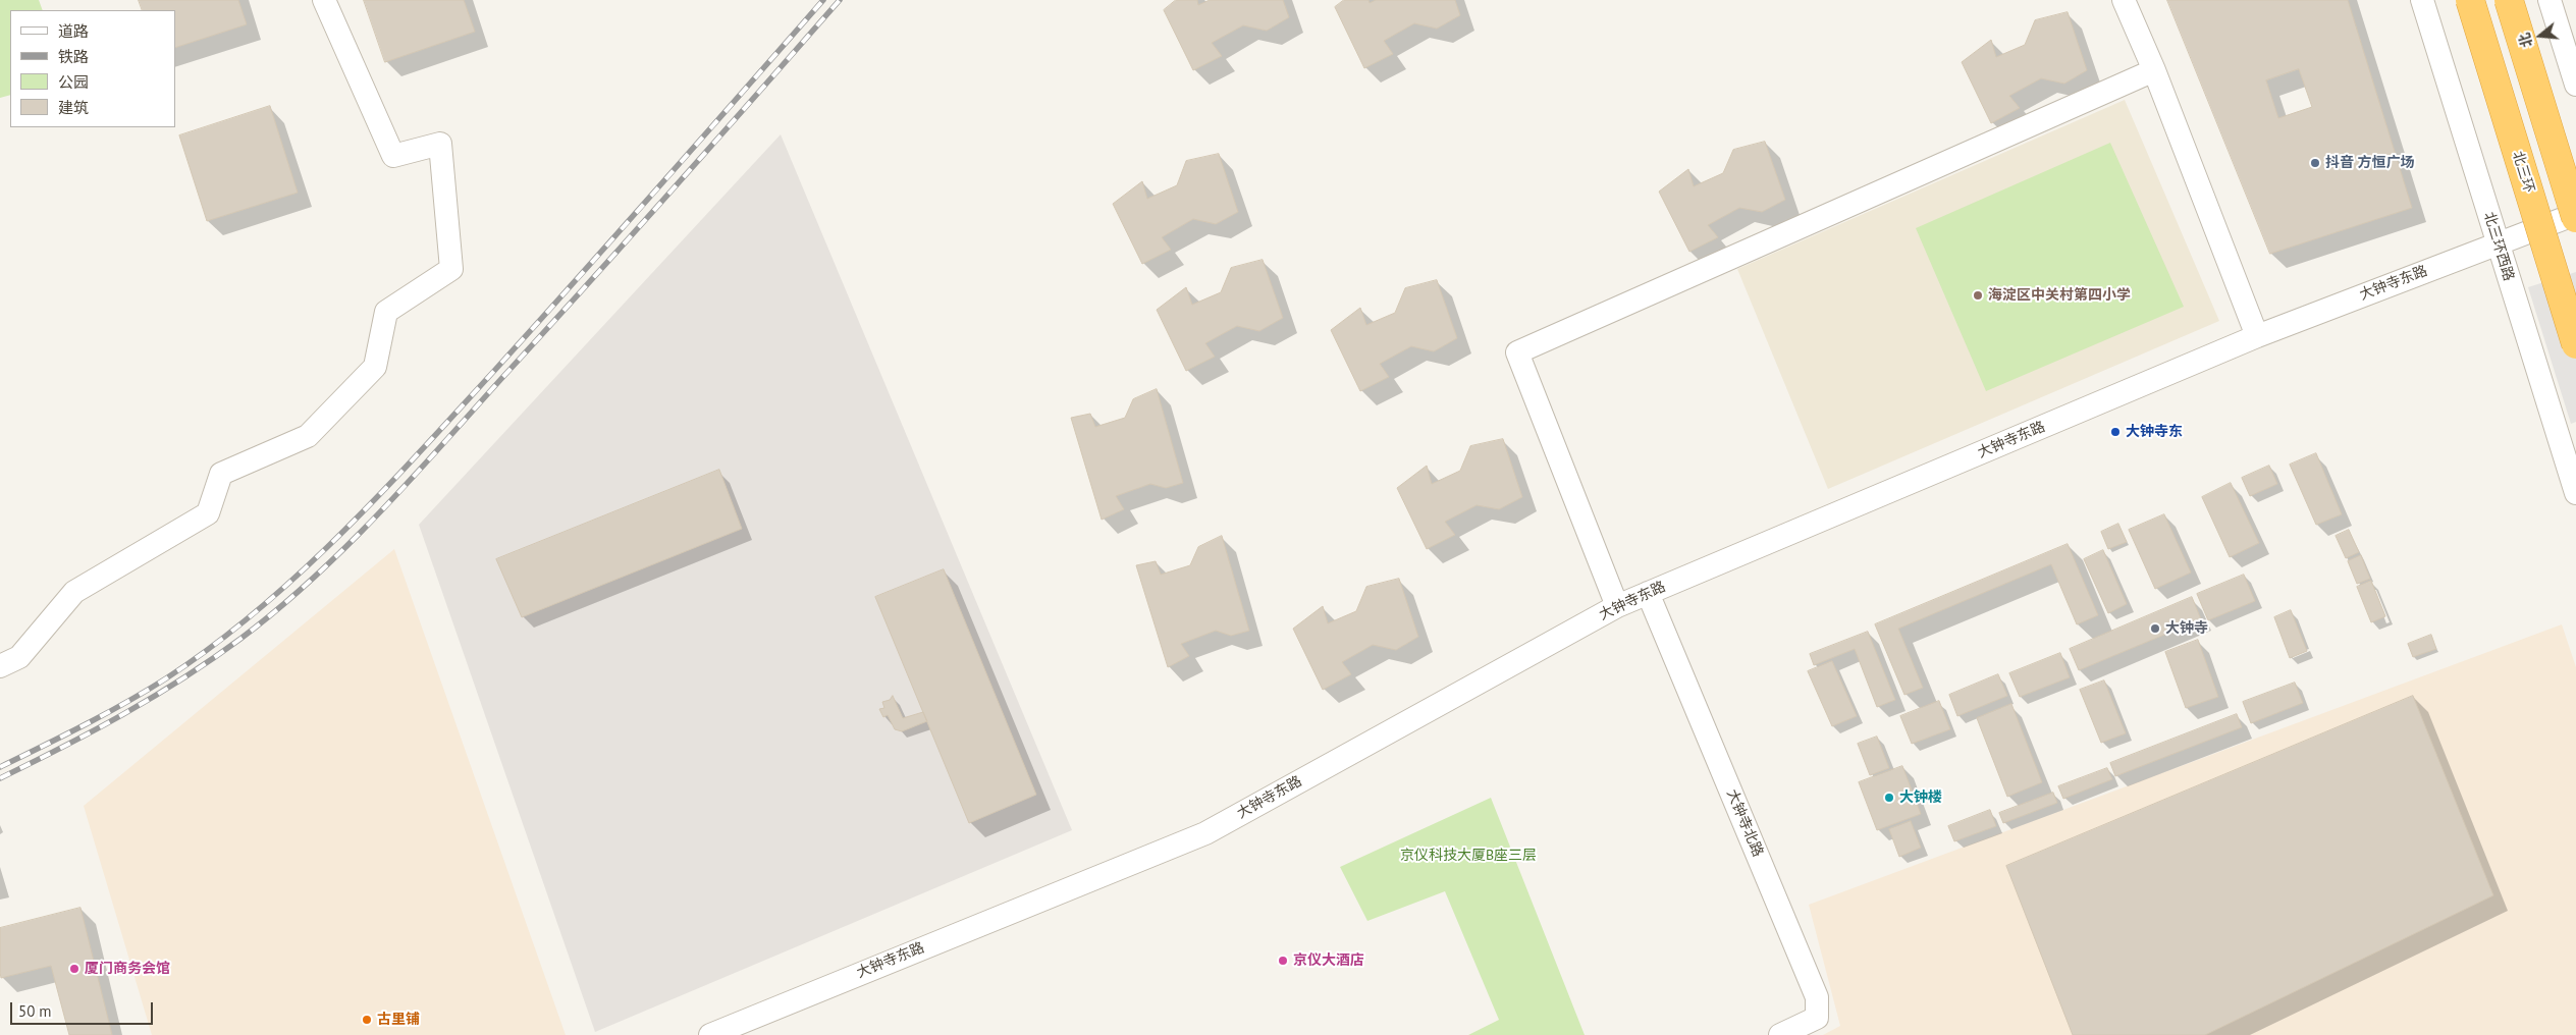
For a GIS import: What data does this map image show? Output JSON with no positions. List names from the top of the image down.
{
  "streets": {
    "highway": ["北三环"],
    "street": ["北三环西路", "大钟寺东路", "大钟寺北路"]
  },
  "crossings": [
    ["北三环西路", "大钟寺东路"],
    ["大钟寺东路", "大钟寺北路"]
  ],
  "parks": ["京仪科技大厦B座三层"],
  "places": [
    "抖音 方恒广场",
    "海淀区中关村第四小学",
    "大钟寺东",
    "大钟寺",
    "大钟楼",
    "京仪大酒店",
    "厦门商务会馆",
    "古里铺"
  ],
  "legend": [
    "道路",
    "铁路",
    "公园",
    "建筑"
  ],
  "scale_bar": "50 m",
  "north": "left"
}
